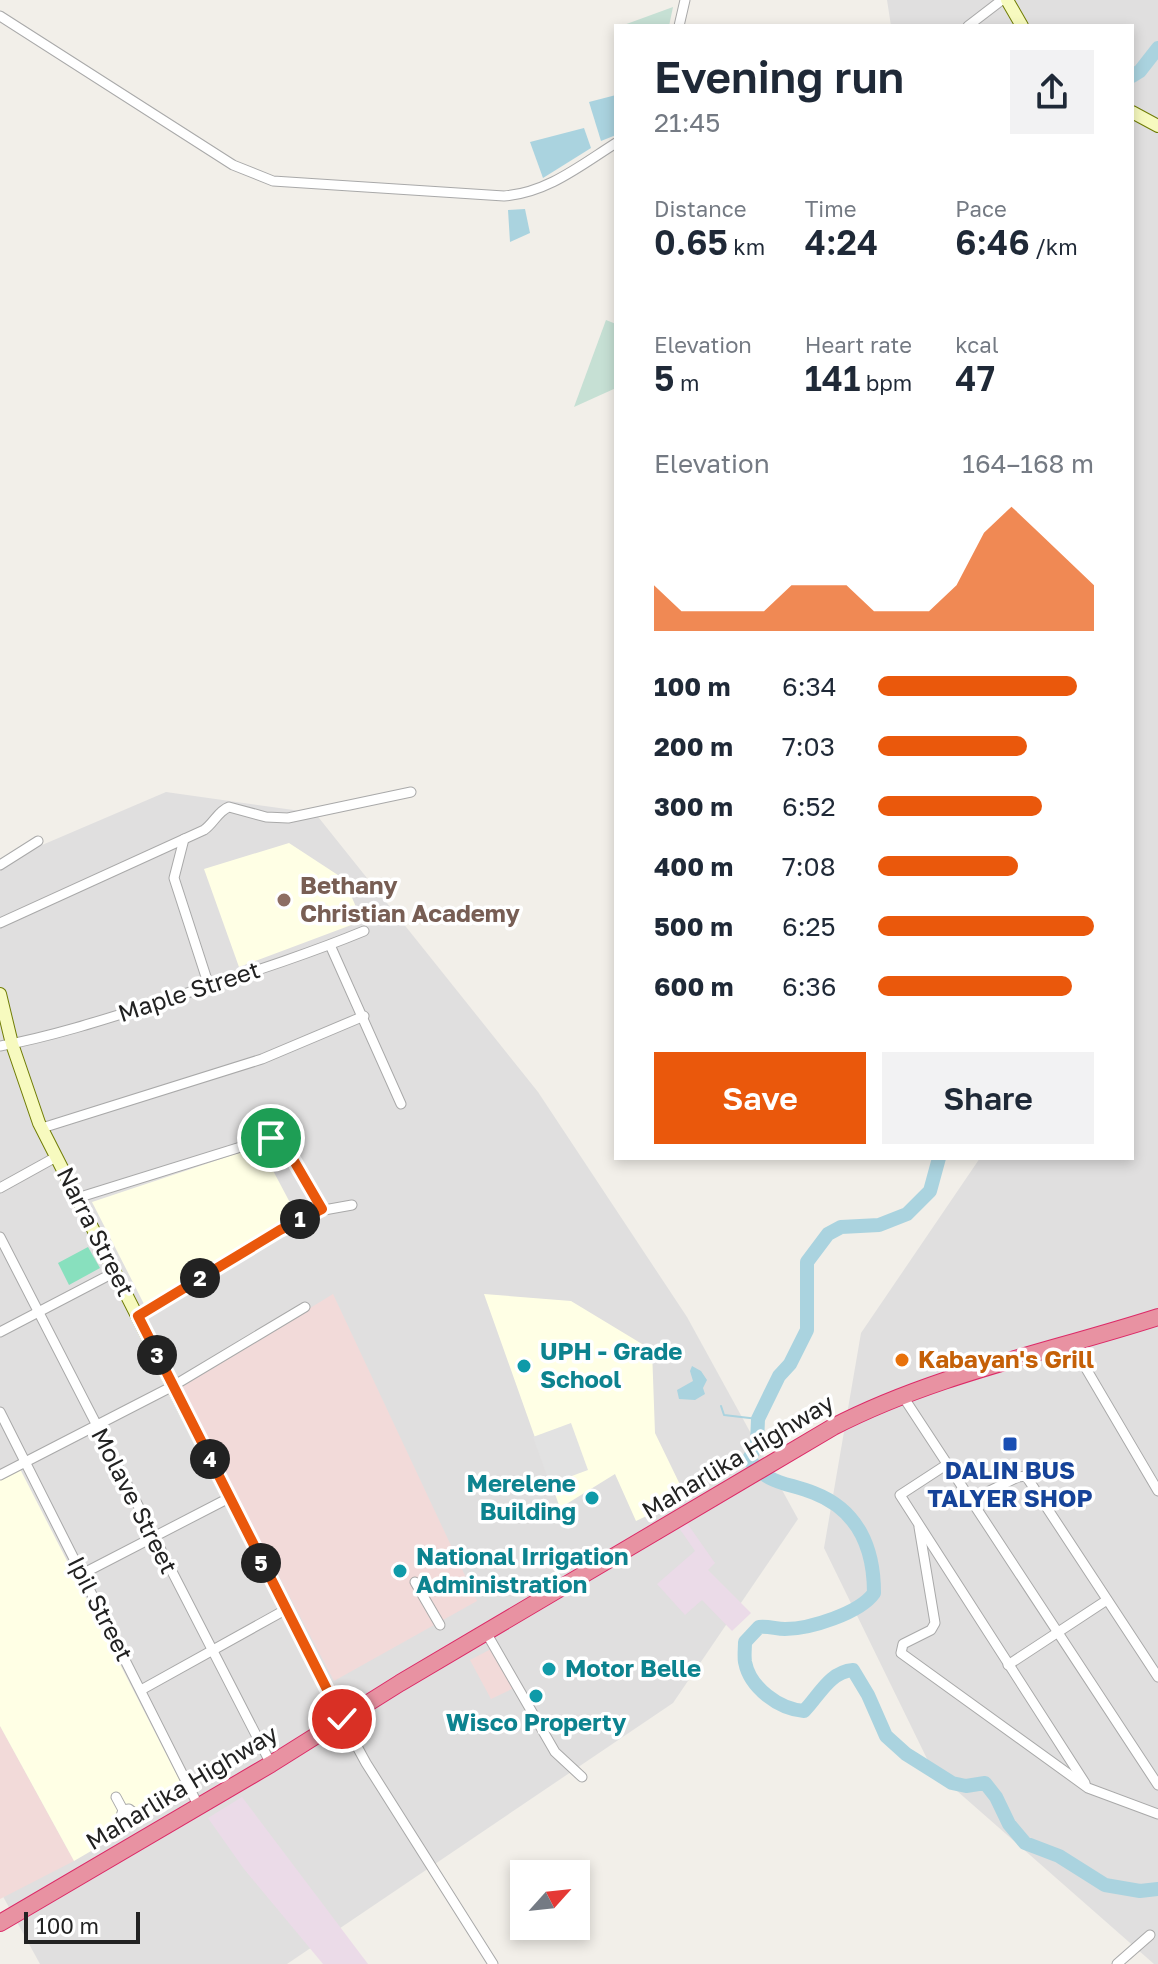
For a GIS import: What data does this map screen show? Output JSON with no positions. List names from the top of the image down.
{
  "streets": {
    "highway": ["Maharlika Highway"],
    "street": [
      "Maple Street",
      "Narra Street",
      "Molave Street",
      "Ipil Street"
    ]
  },
  "crossings": [
    ["Maple Street", "Narra Street"],
    ["Narra Street", "Maharlika Highway"],
    ["Maharlika Highway", "Molave Street"],
    ["Maharlika Highway", "Ipil Street"]
  ],
  "places": {
    "other": [
      "Bethany Christian Academy",
      "Kabayan's Grill",
      "UPH - Grade School",
      "Merelene Building",
      "National Irrigation Administration",
      "Motor Belle",
      "Wisco Property"
    ],
    "transit": ["DALIN BUS TALYER SHOP"]
  },
  "scale_bar": "100 m",
  "north": "top right",
  "page": {
    "heading": ["Evening run", "21:45"],
    "stats": [
      ["Distance", "0.65 km"],
      ["Time", "4:24"],
      ["Pace", "6:46 /km"],
      ["Elevation", "5 m"],
      ["Heart rate", "141 bpm"],
      ["kcal", "47"]
    ],
    "chart": ["Elevation", "164–168 m"],
    "list": [
      {
        "name": "100 m",
        "note": "6:34"
      },
      {
        "name": "200 m",
        "note": "7:03"
      },
      {
        "name": "300 m",
        "note": "6:52"
      },
      {
        "name": "400 m",
        "note": "7:08"
      },
      {
        "name": "500 m",
        "note": "6:25"
      },
      {
        "name": "600 m",
        "note": "6:36"
      }
    ],
    "buttons": ["Save", "Share"],
    "pins": [
      "1",
      "2",
      "3",
      "4",
      "5"
    ],
    "scale": "100 m"
  }
}
